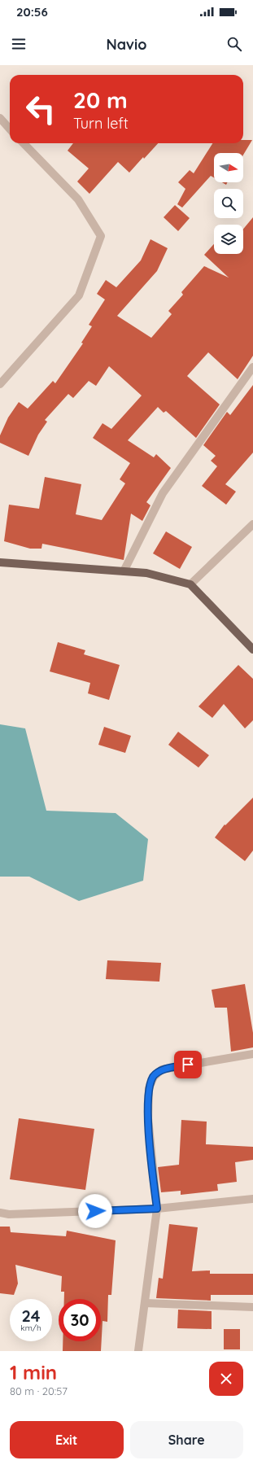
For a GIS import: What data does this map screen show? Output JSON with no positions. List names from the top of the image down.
{
  "north": "right",
  "page": {
    "status": "20:56",
    "header": "Navio",
    "turn": ["20 m", "Turn left"],
    "speed": "24 km/h",
    "limit": "30",
    "heading": ["1 min", "80 m · 20:57"],
    "buttons": ["Exit", "Share"]
  }
}
